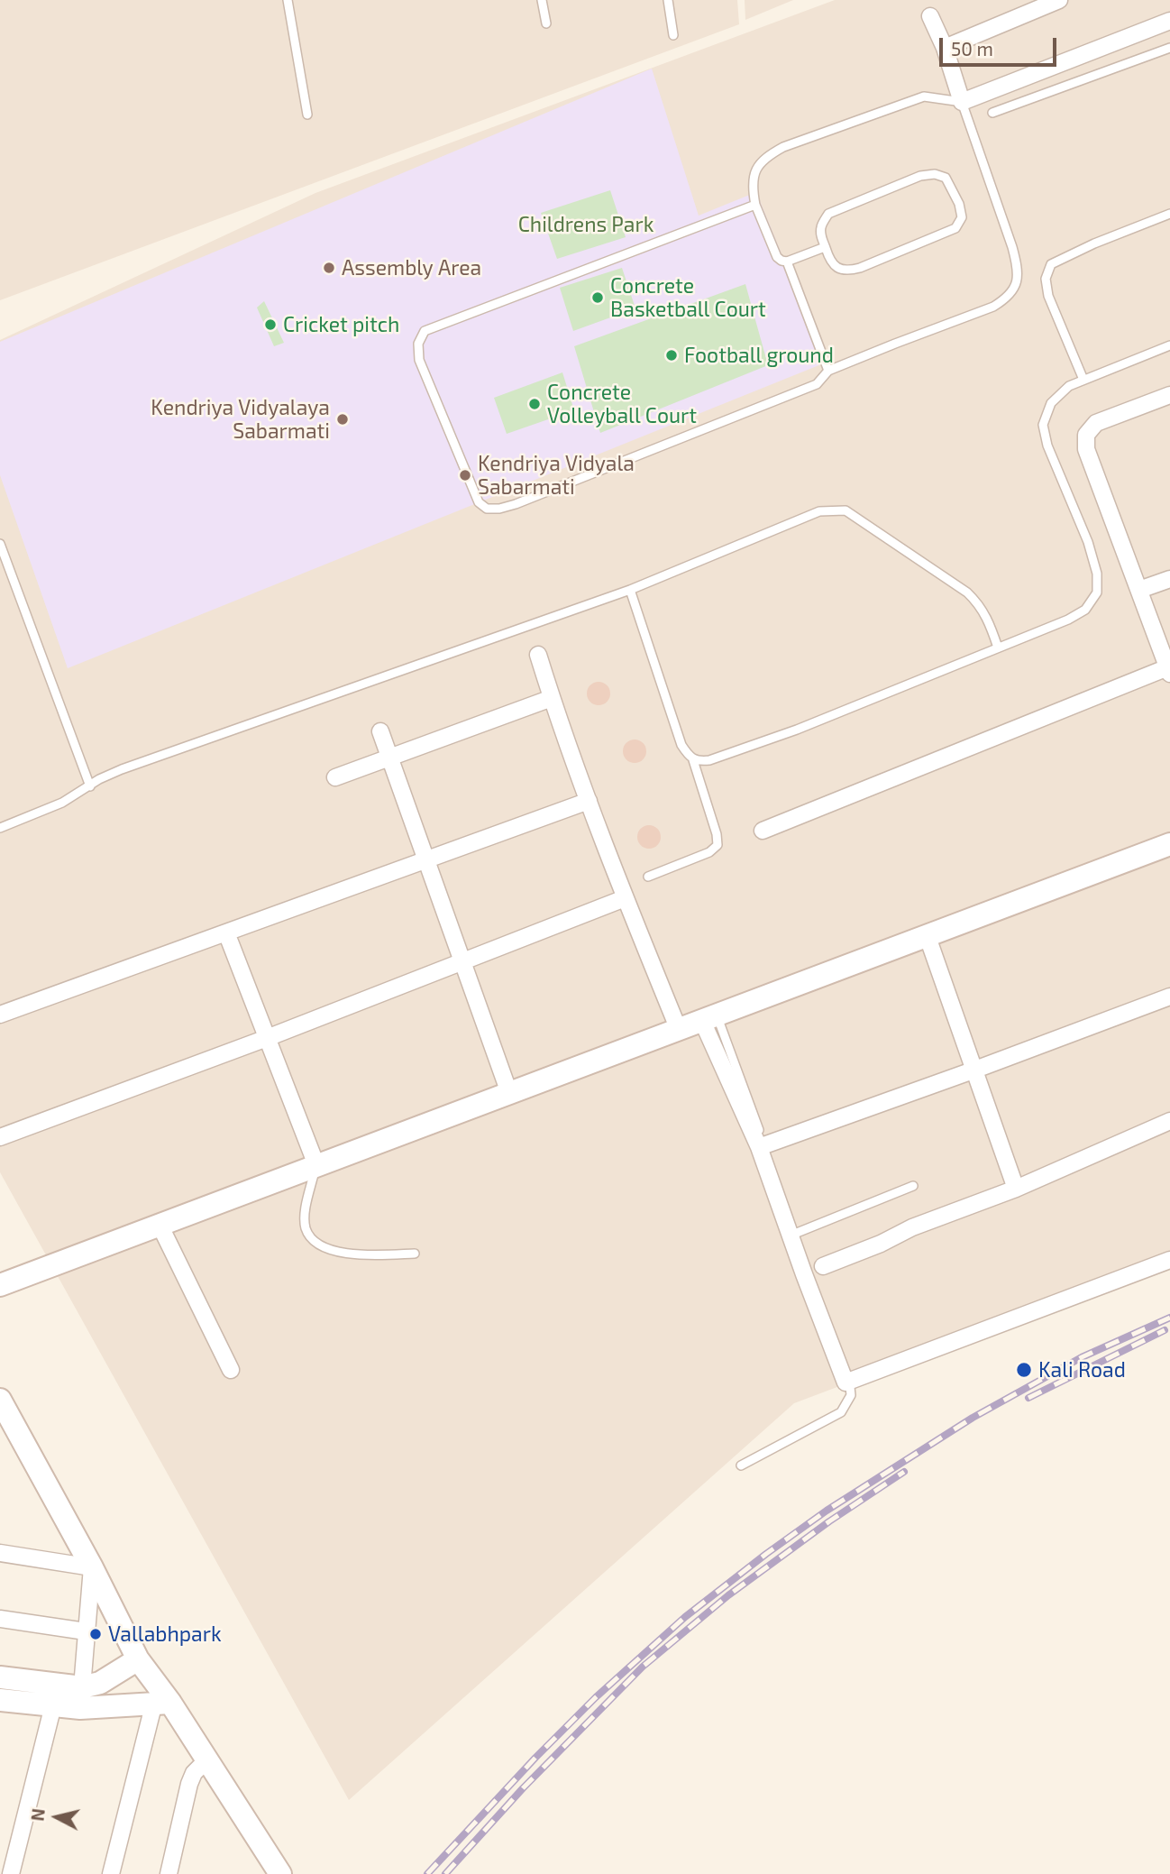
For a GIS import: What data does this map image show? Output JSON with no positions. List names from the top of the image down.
{
  "parks": ["Childrens Park"],
  "places": [
    "Assembly Area",
    "Concrete Basketball Court",
    "Cricket pitch",
    "Football ground",
    "Concrete Volleyball Court",
    "Kendriya Vidyalaya Sabarmati",
    "Kendriya Vidyala Sabarmati",
    "Kali Road",
    "Vallabhpark"
  ],
  "scale_bar": "50 m",
  "north": "left"
}
